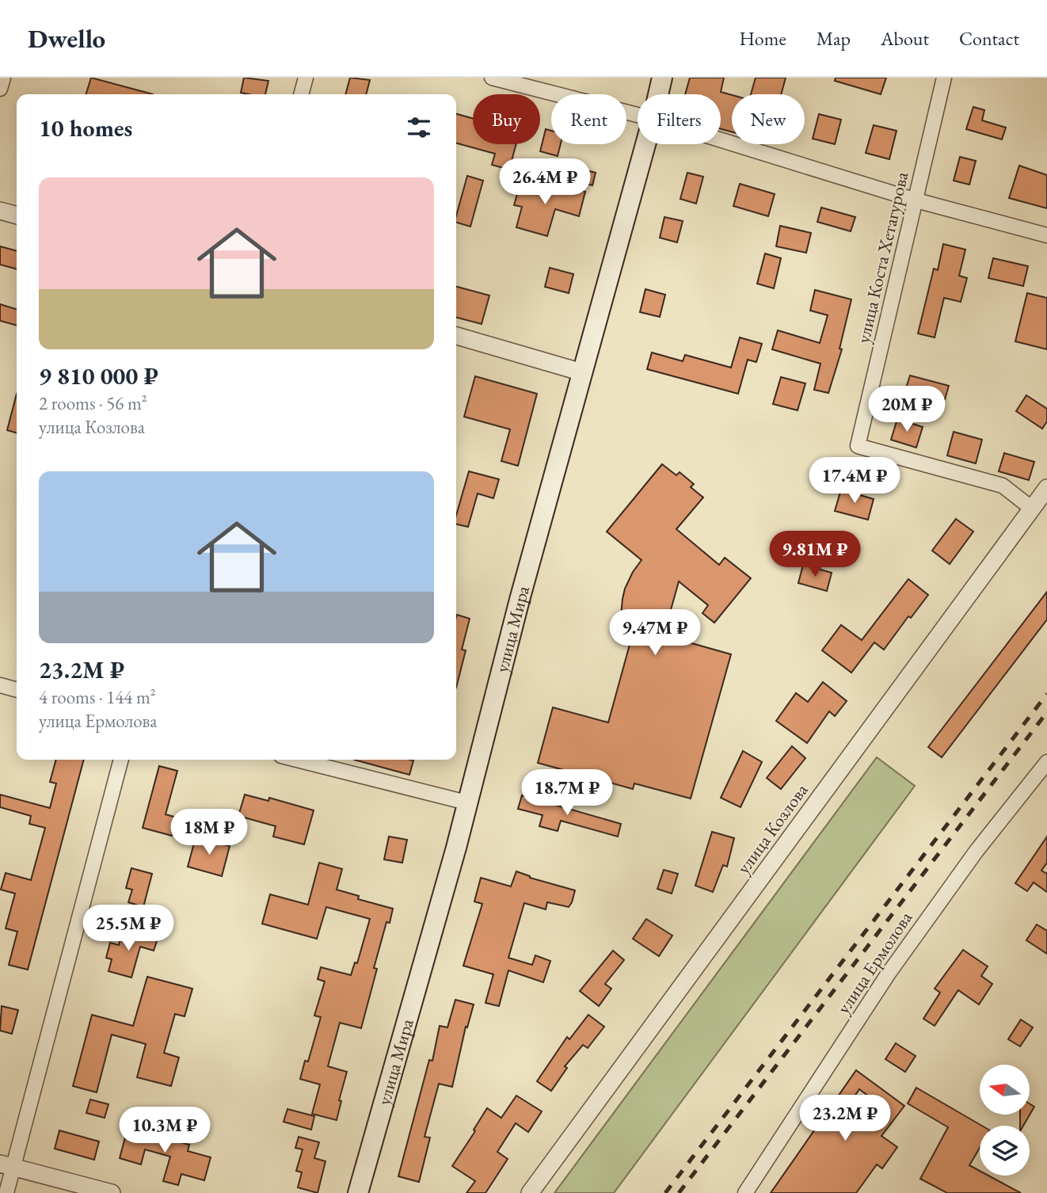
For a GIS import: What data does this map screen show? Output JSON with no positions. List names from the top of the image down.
{
  "streets": {
    "main road": ["улица Мира"],
    "street": ["улица Коста Хетагурова", "улица Козлова", "улица Ермолова"]
  },
  "crossings": [
    ["улица Коста Хетагурова", "улица Козлова"]
  ],
  "north": "left",
  "page": {
    "header": "Dwello",
    "nav": [
      "Home",
      "Map",
      "About",
      "Contact"
    ],
    "chip": [
      "Buy",
      "Rent",
      "Filters",
      "New"
    ],
    "heading": "10 homes",
    "price": [
      "26.4M ₽",
      "20M ₽",
      "17.4M ₽",
      "9.81M ₽",
      "9.47M ₽",
      "18.7M ₽",
      "18M ₽",
      "25.5M ₽",
      "23.2M ₽",
      "10.3M ₽"
    ],
    "list": [
      {
        "name": "9 810 000 ₽",
        "note": "2 rooms · 56 m² · улица Козлова"
      },
      {
        "name": "23.2M ₽",
        "note": "4 rooms · 144 m² · улица Ермолова"
      }
    ]
  }
}
